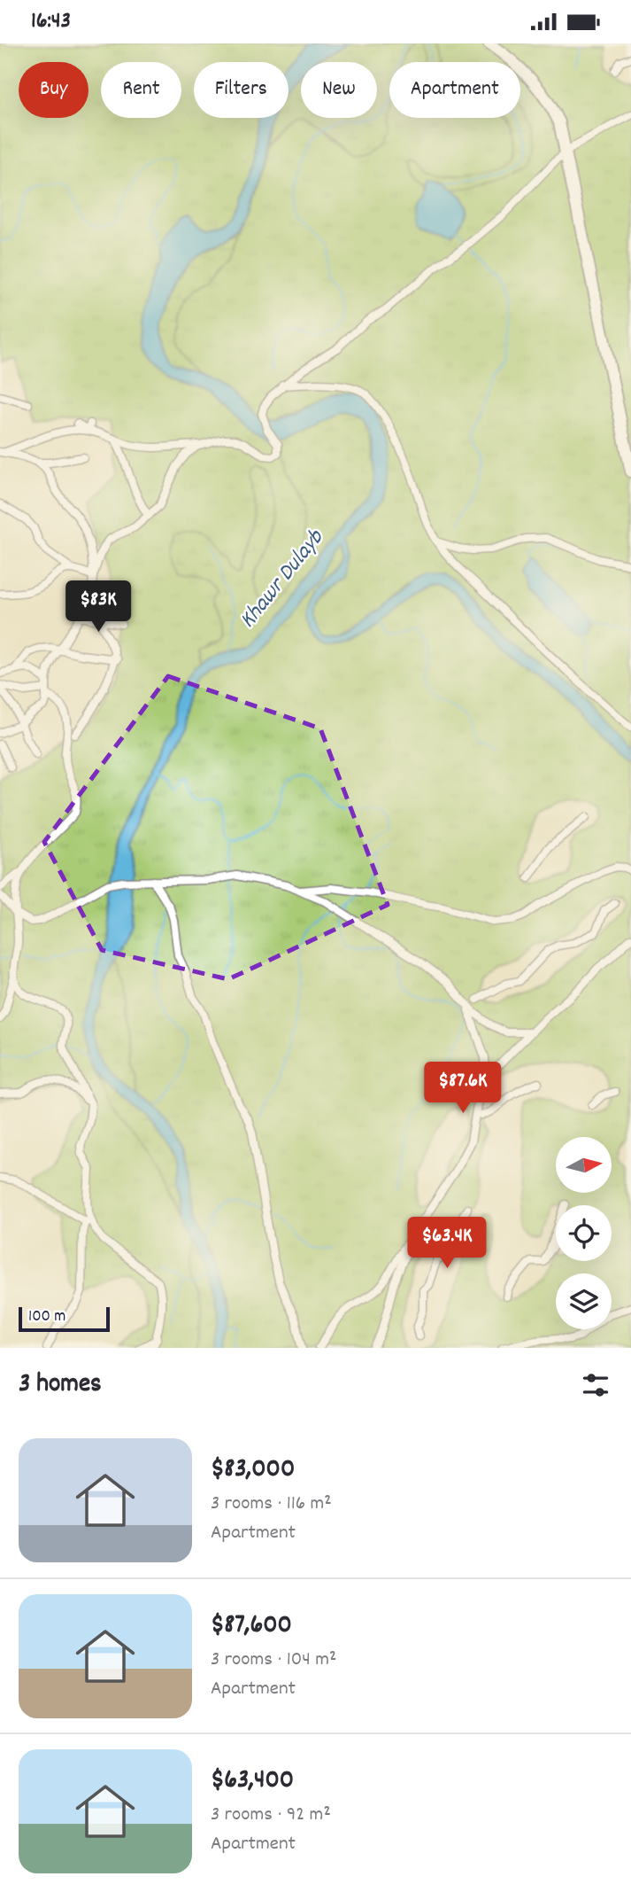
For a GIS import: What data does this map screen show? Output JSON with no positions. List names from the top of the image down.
{
  "water": ["Khawr Dulayb"],
  "scale_bar": "100 m",
  "north": "right",
  "page": {
    "status": "16:43",
    "chip": [
      "Buy",
      "Rent",
      "Filters",
      "New",
      "Apartment"
    ],
    "price": ["$83K", "$87.6K", "$63.4K"],
    "scale": "100 m",
    "heading": "3 homes",
    "list": [
      {
        "name": "$83,000",
        "note": "3 rooms · 116 m² · Apartment"
      },
      {
        "name": "$87,600",
        "note": "3 rooms · 104 m² · Apartment"
      },
      {
        "name": "$63,400",
        "note": "3 rooms · 92 m² · Apartment"
      }
    ]
  }
}
